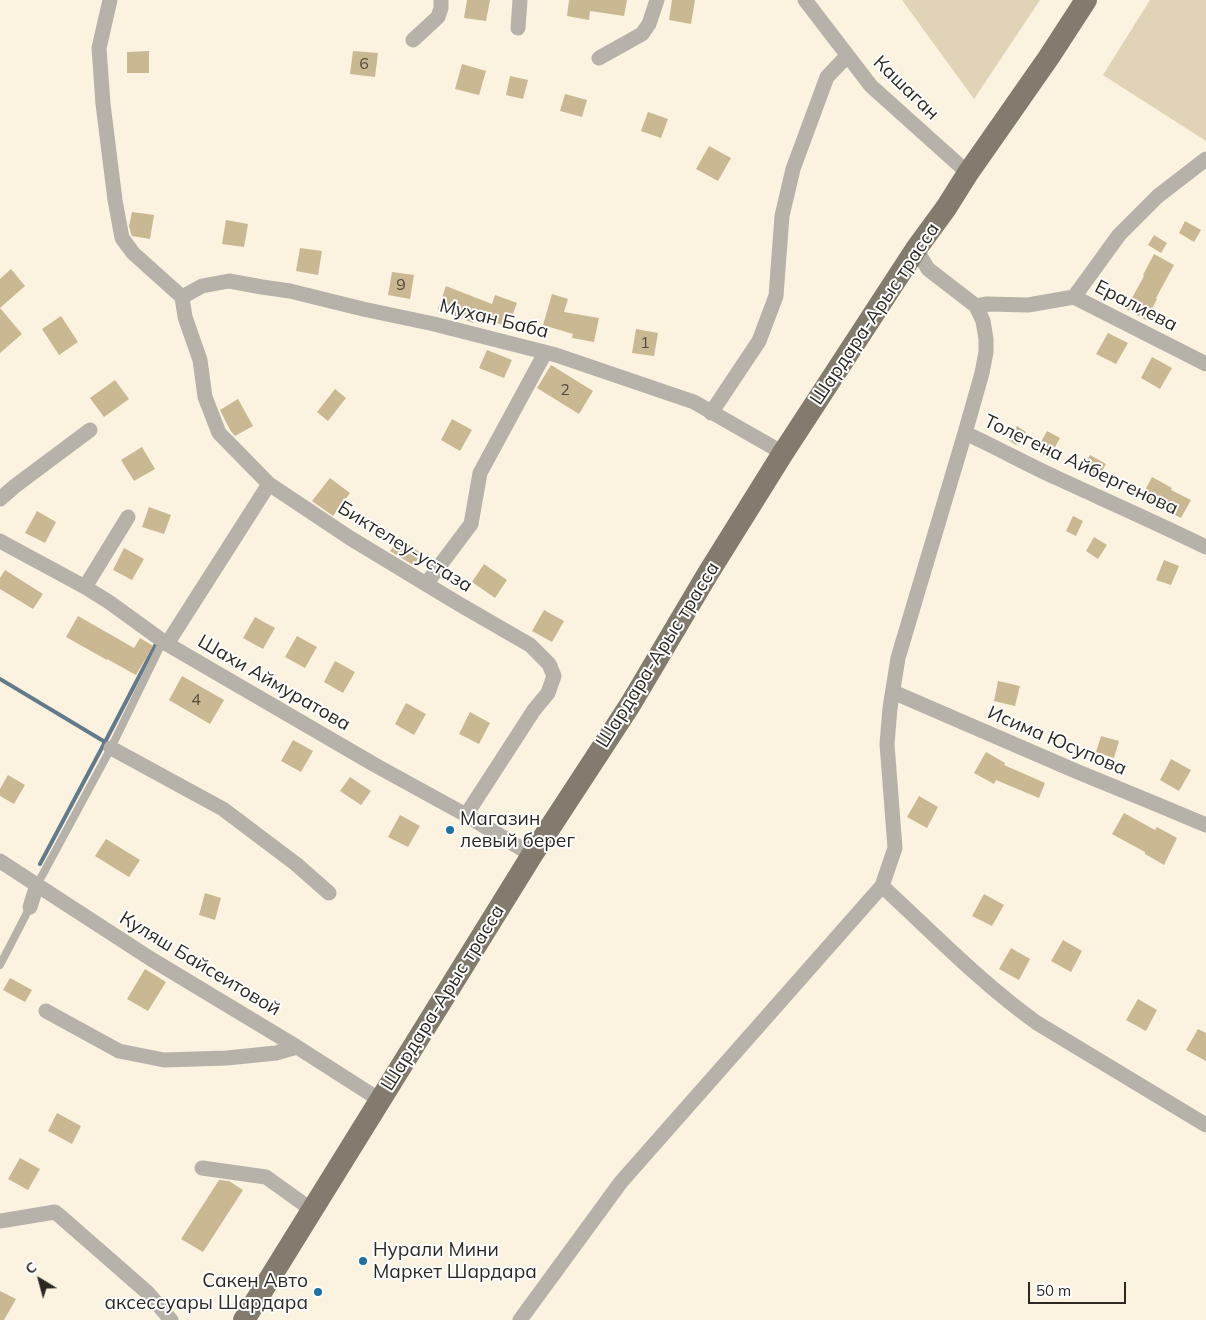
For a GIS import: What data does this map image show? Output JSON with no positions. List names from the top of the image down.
{
  "streets": {
    "main road": ["Шардара-Арыс трасса"],
    "street": [
      "Кашаган",
      "Ералиева",
      "Мухан Баба",
      "Толегена Айбергенова",
      "Биктелеу-устаза",
      "Шахи Аймуратова",
      "Исима Юсупова",
      "Куляш Байсеитовой"
    ]
  },
  "crossings": [
    ["Кашаган", "Шардара-Арыс трасса"],
    ["Шардара-Арыс трасса", "Мухан Баба"],
    ["Шардара-Арыс трасса", "Шахи Аймуратова"],
    ["Шардара-Арыс трасса", "Куляш Байсеитовой"],
    ["Мухан Баба", "Биктелеу-устаза"],
    ["Биктелеу-устаза", "Шахи Аймуратова"]
  ],
  "places": ["Магазин левый берег", "Нурали Мини Маркет Шардара", "Сакен Авто аксессуары Шардара"],
  "house_numbers": [
    "6",
    "9",
    "1",
    "2",
    "4"
  ],
  "scale_bar": "50 m",
  "north": "top left"
}
